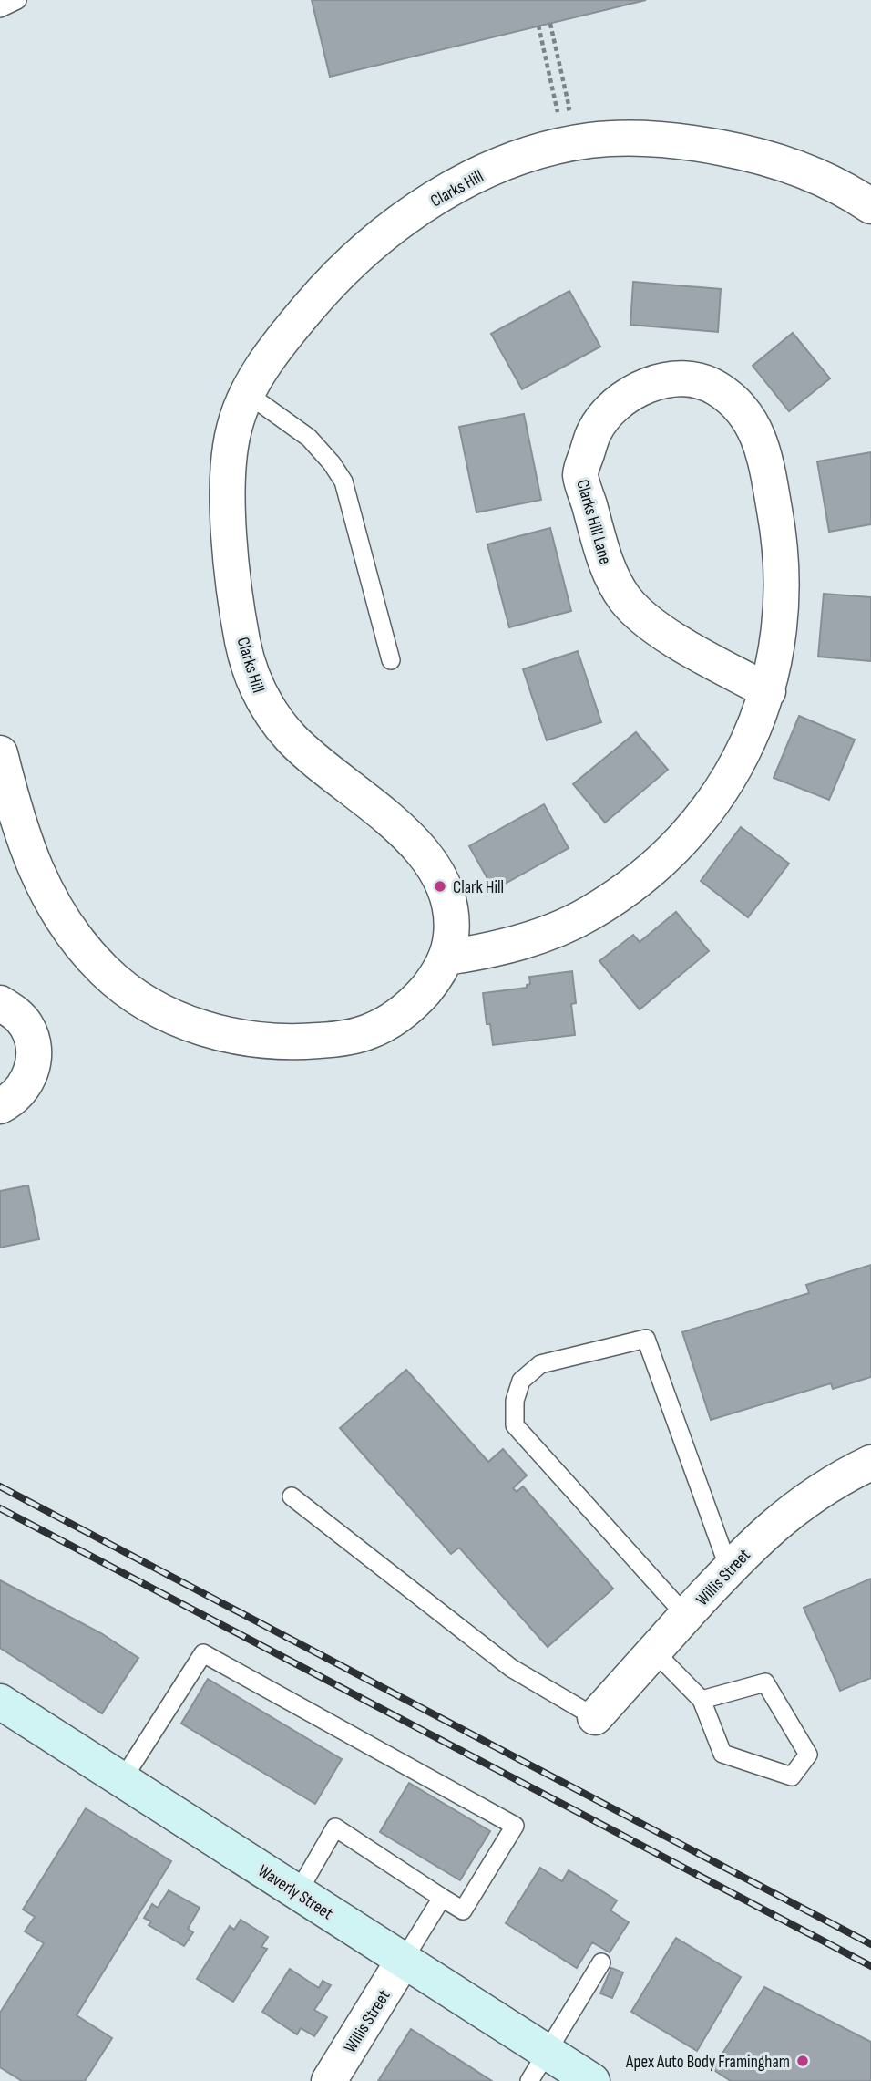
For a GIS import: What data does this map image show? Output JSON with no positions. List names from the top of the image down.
{
  "streets": {
    "main road": ["Waverly Street"],
    "street": ["Clarks Hill", "Clarks Hill Lane", "Willis Street"]
  },
  "crossings": [
    ["Clarks Hill", "Clarks Hill Lane"],
    ["Willis Street", "Waverly Street"]
  ],
  "places": ["Clark Hill", "Apex Auto Body Framingham"]
}
